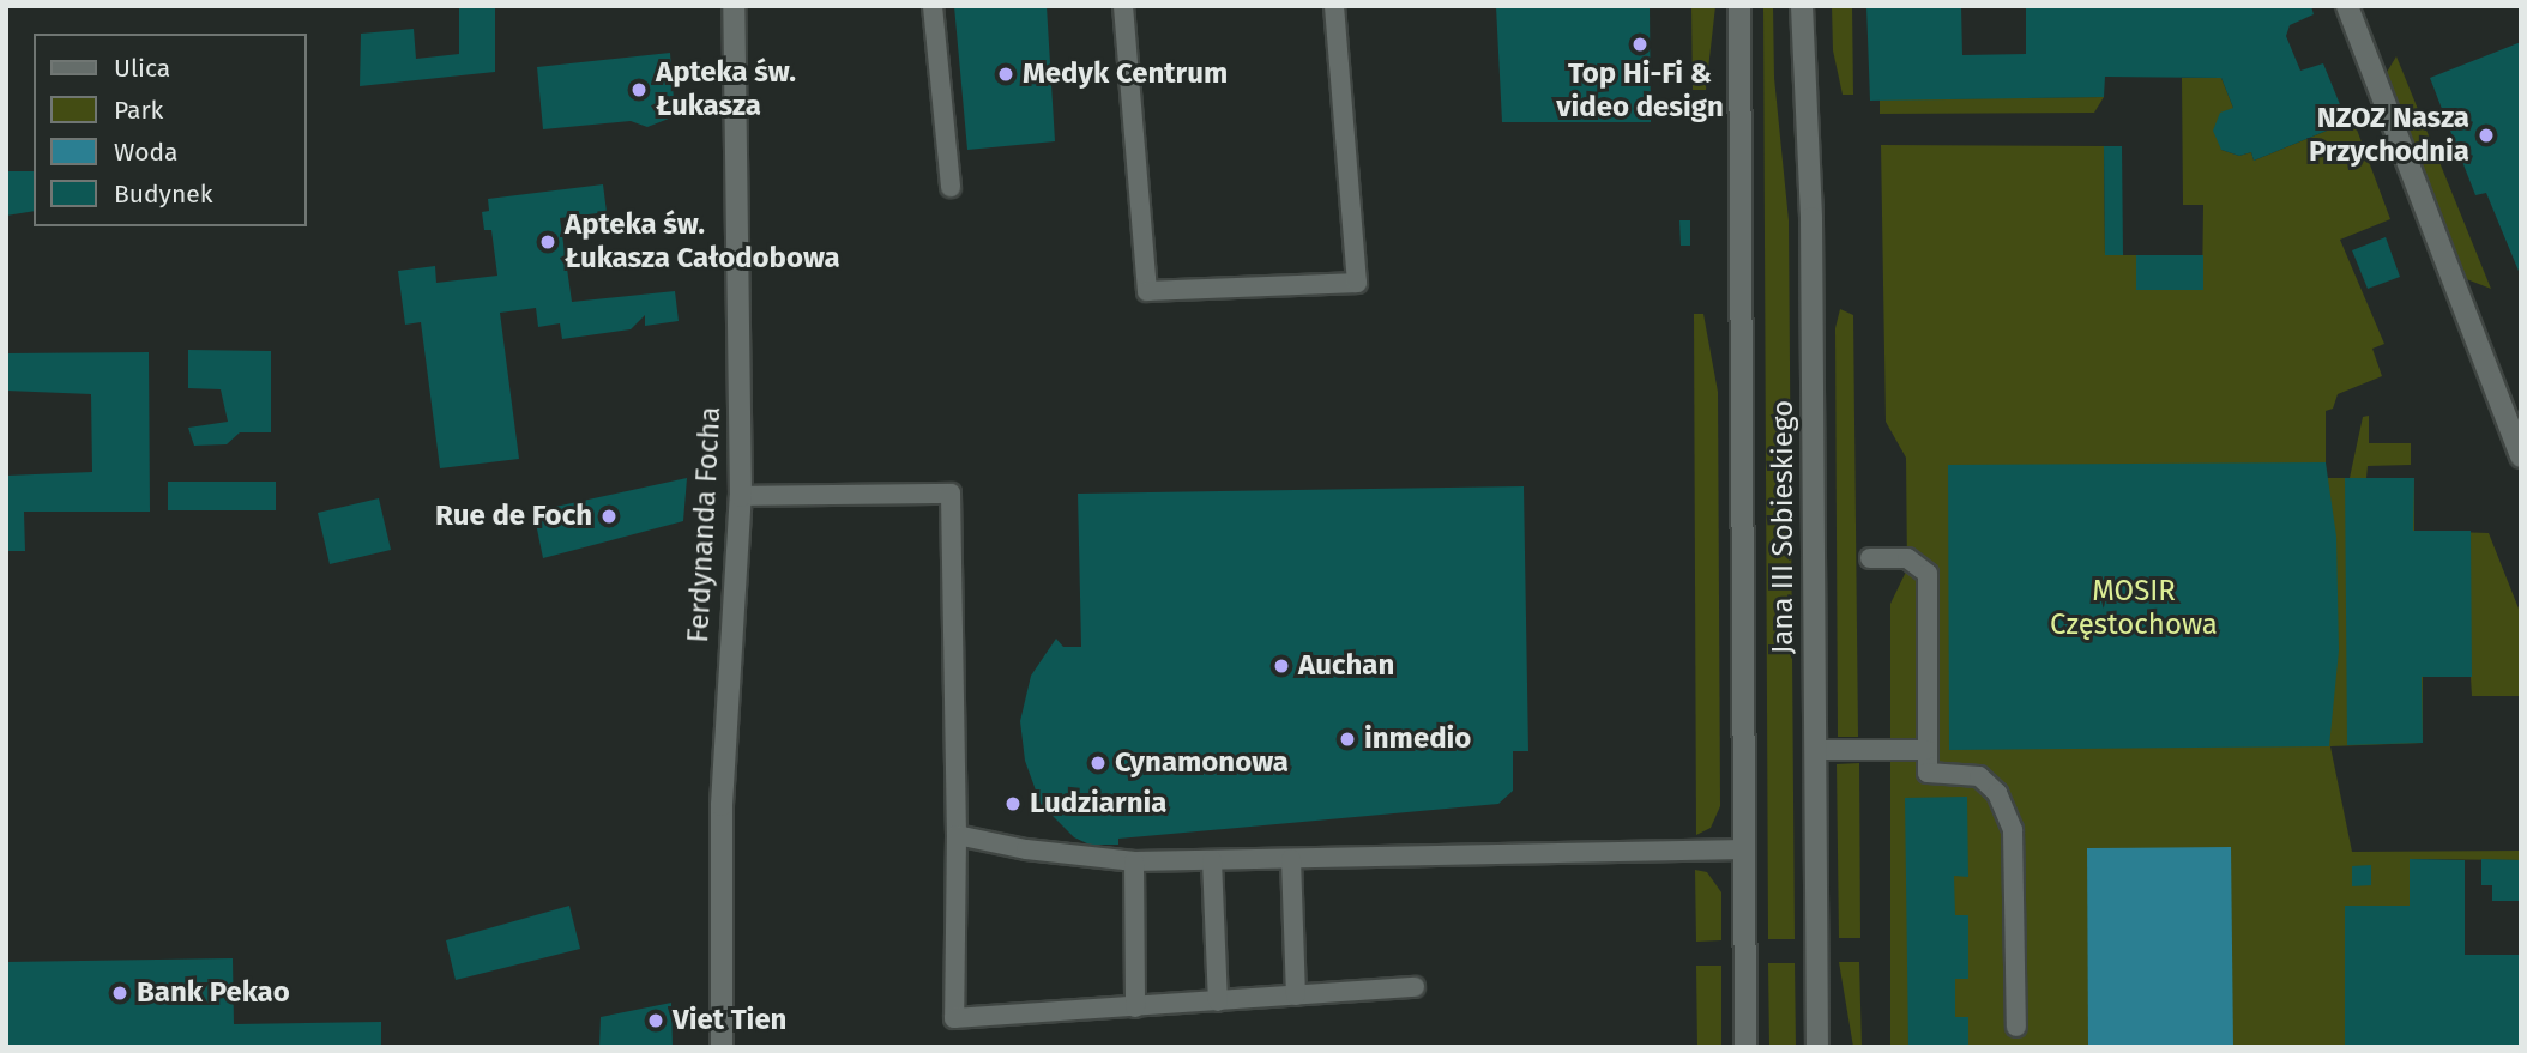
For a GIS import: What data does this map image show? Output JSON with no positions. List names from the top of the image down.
{
  "streets": {
    "street": ["Ferdynanda Focha", "Jana III Sobieskiego"]
  },
  "parks": ["MOSIR Częstochowa"],
  "places": [
    "Top Hi-Fi & video design",
    "Medyk Centrum",
    "Apteka św. Łukasza",
    "NZOZ Nasza Przychodnia",
    "Apteka św. Łukasza Całodobowa",
    "Rue de Foch",
    "Auchan",
    "inmedio",
    "Cynamonowa",
    "Ludziarnia",
    "Bank Pekao",
    "Viet Tien"
  ],
  "legend": [
    "Ulica",
    "Park",
    "Woda",
    "Budynek"
  ]
}
